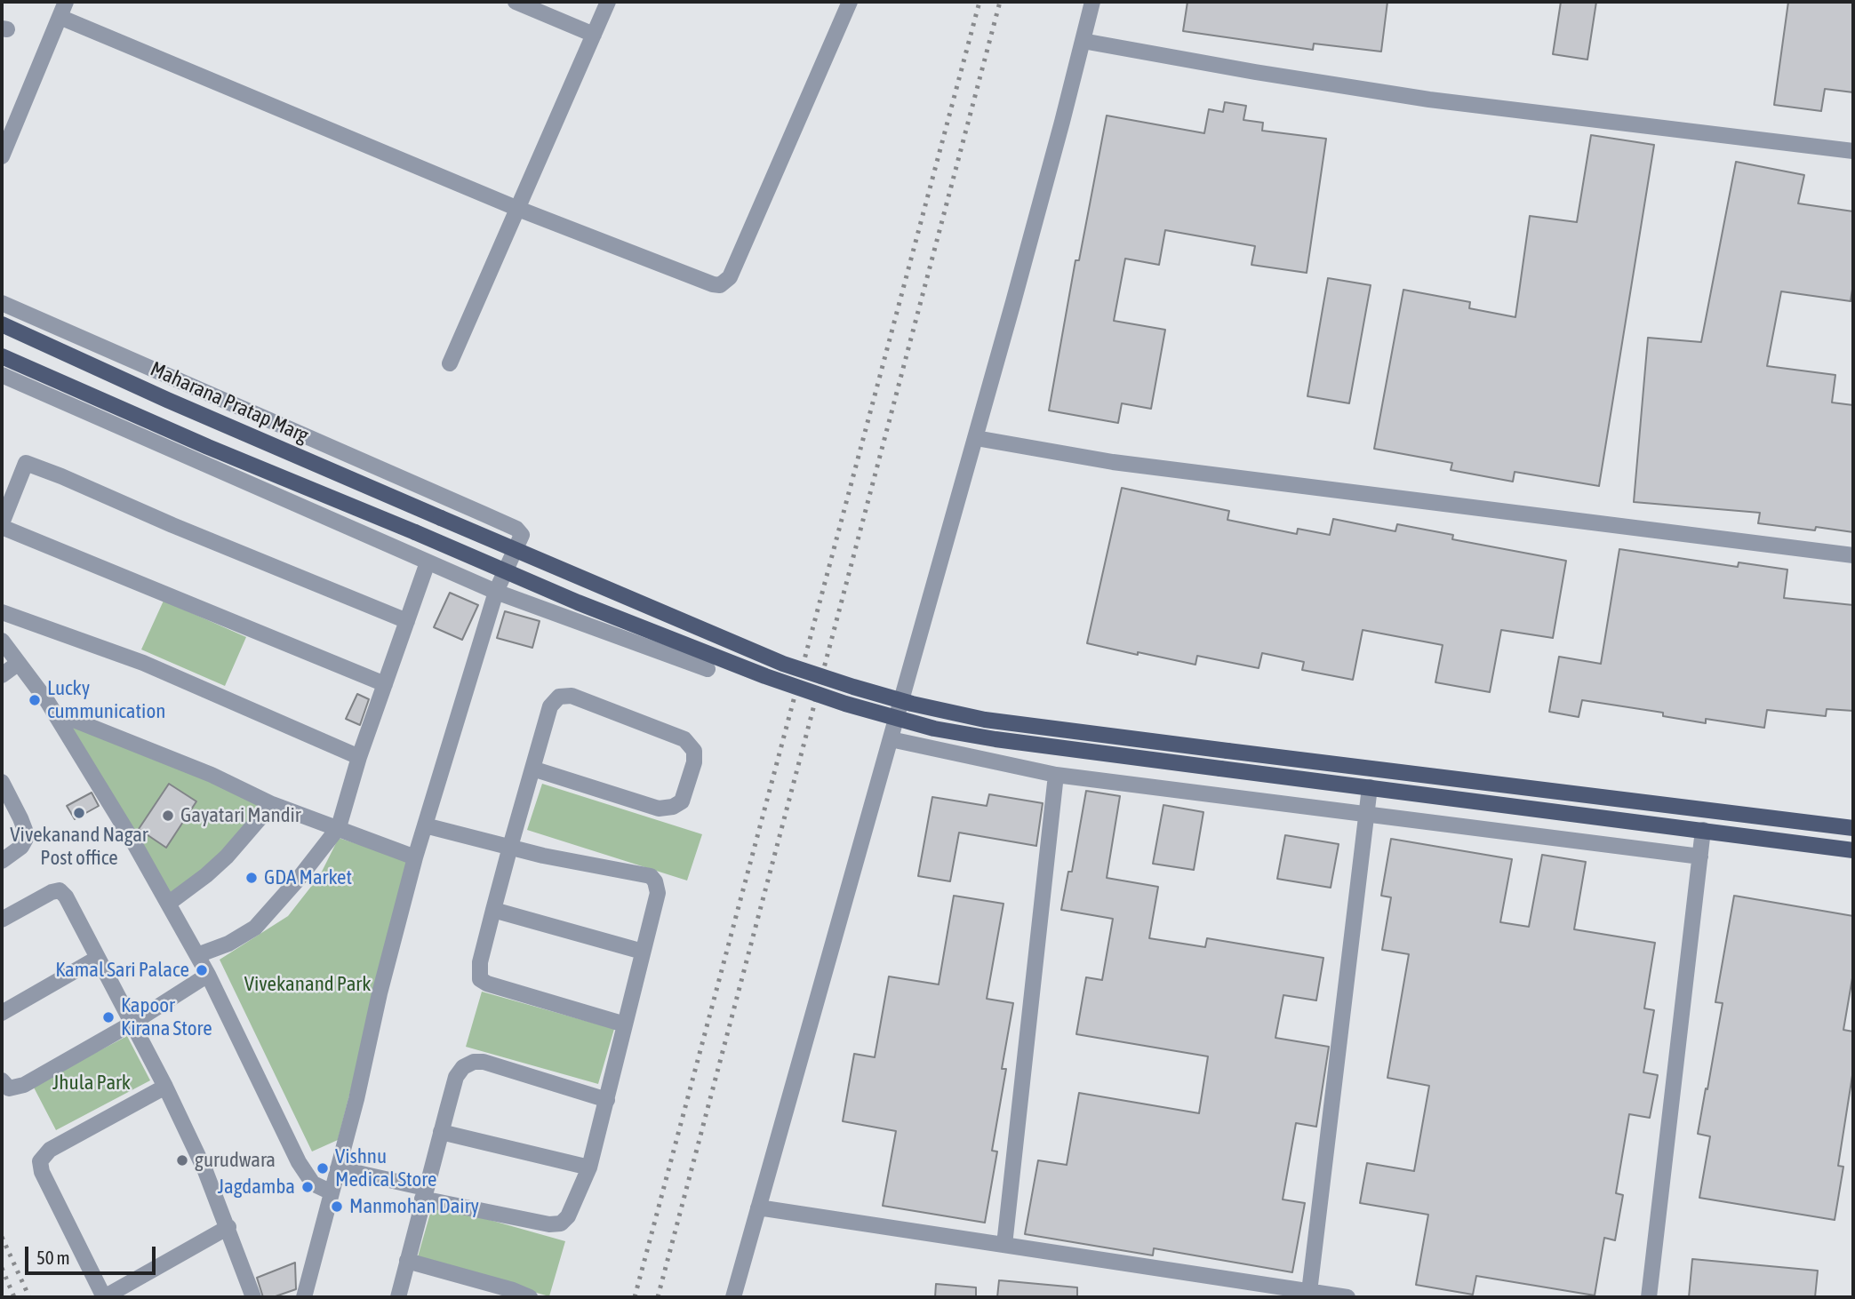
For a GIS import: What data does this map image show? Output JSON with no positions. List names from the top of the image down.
{
  "streets": {
    "main road": ["Maharana Pratap Marg"]
  },
  "parks": ["Vivekanand Park", "Jhula Park"],
  "places": [
    "Lucky cummunication",
    "Vivekanand Nagar Post office",
    "Gayatari Mandir",
    "GDA Market",
    "Kamal Sari Palace",
    "Kapoor Kirana Store",
    "gurudwara",
    "Vishnu Medical Store",
    "Jagdamba",
    "Manmohan Dairy"
  ],
  "scale_bar": "50 m"
}
